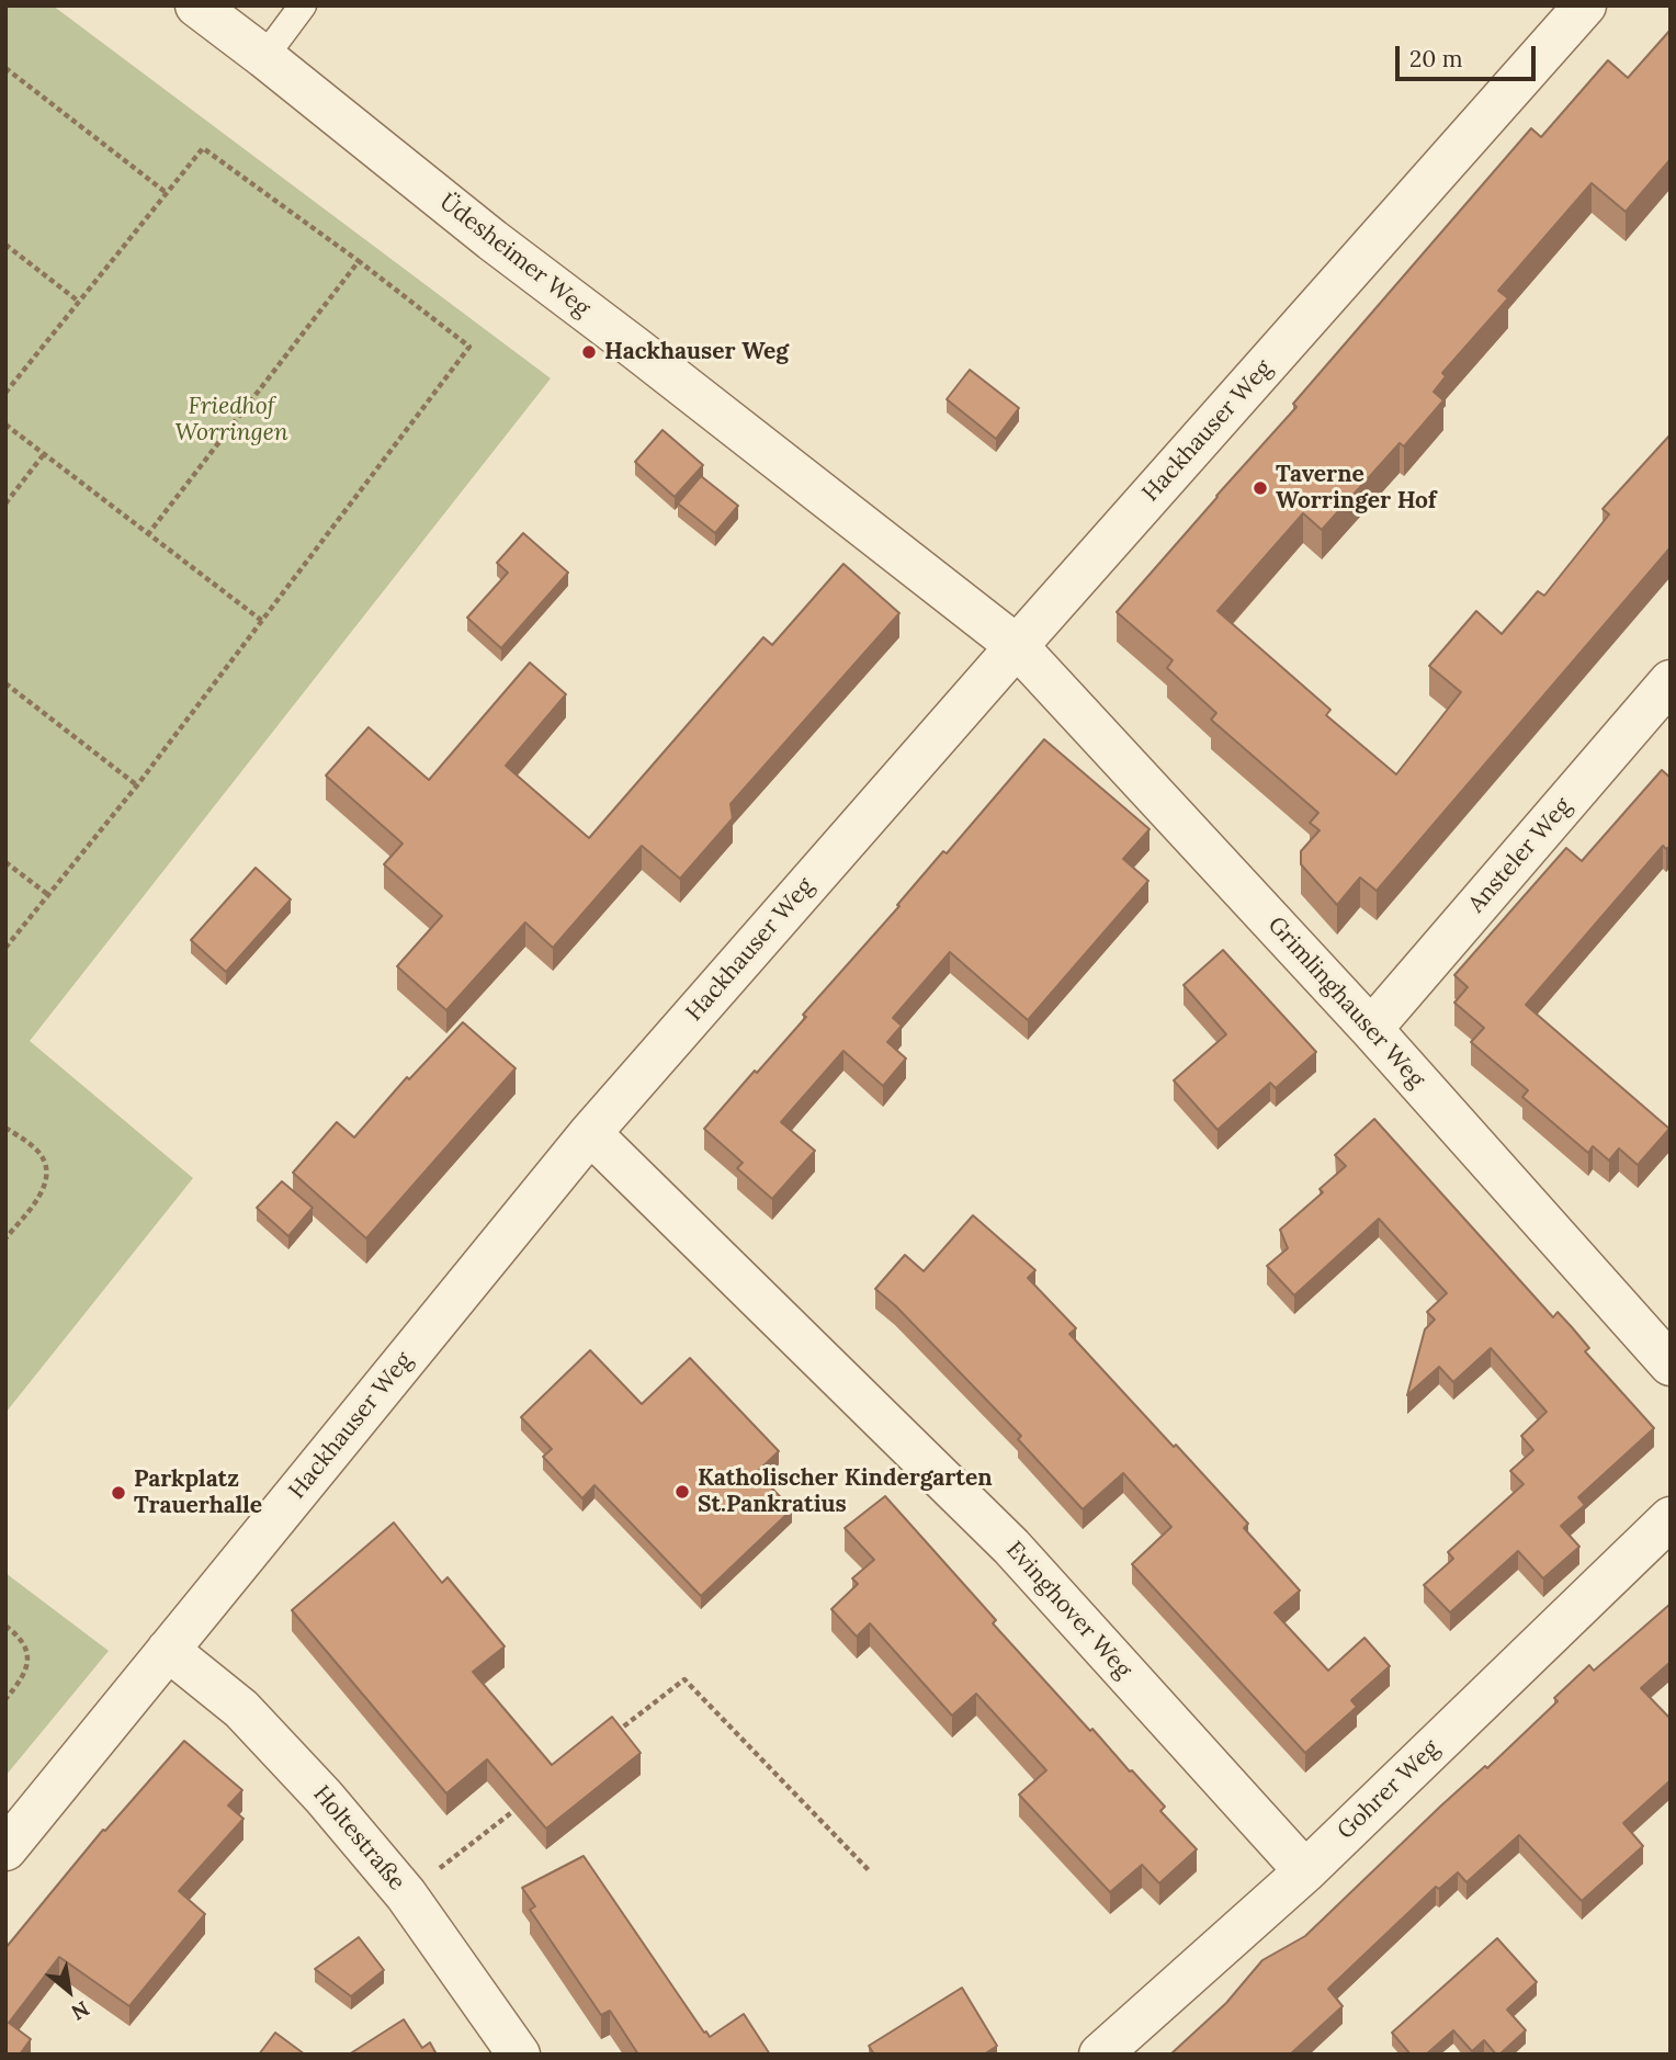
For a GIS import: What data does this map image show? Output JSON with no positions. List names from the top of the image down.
{
  "streets": {
    "street": [
      "Üdesheimer Weg",
      "Hackhauser Weg",
      "Ansteler Weg",
      "Grimlinghauser Weg",
      "Evinghover Weg",
      "Gohrer Weg",
      "Holtestraße"
    ]
  },
  "crossings": [
    ["Üdesheimer Weg", "Hackhauser Weg"],
    ["Üdesheimer Weg", "Grimlinghauser Weg"],
    ["Hackhauser Weg", "Grimlinghauser Weg"],
    ["Hackhauser Weg", "Evinghover Weg"],
    ["Hackhauser Weg", "Holtestraße"],
    ["Ansteler Weg", "Grimlinghauser Weg"],
    ["Evinghover Weg", "Gohrer Weg"]
  ],
  "parks": ["Friedhof Worringen"],
  "places": [
    "Hackhauser Weg",
    "Taverne Worringer Hof",
    "Katholischer Kindergarten St.Pankratius",
    "Parkplatz Trauerhalle"
  ],
  "scale_bar": "20 m",
  "north": "bottom right"
}
